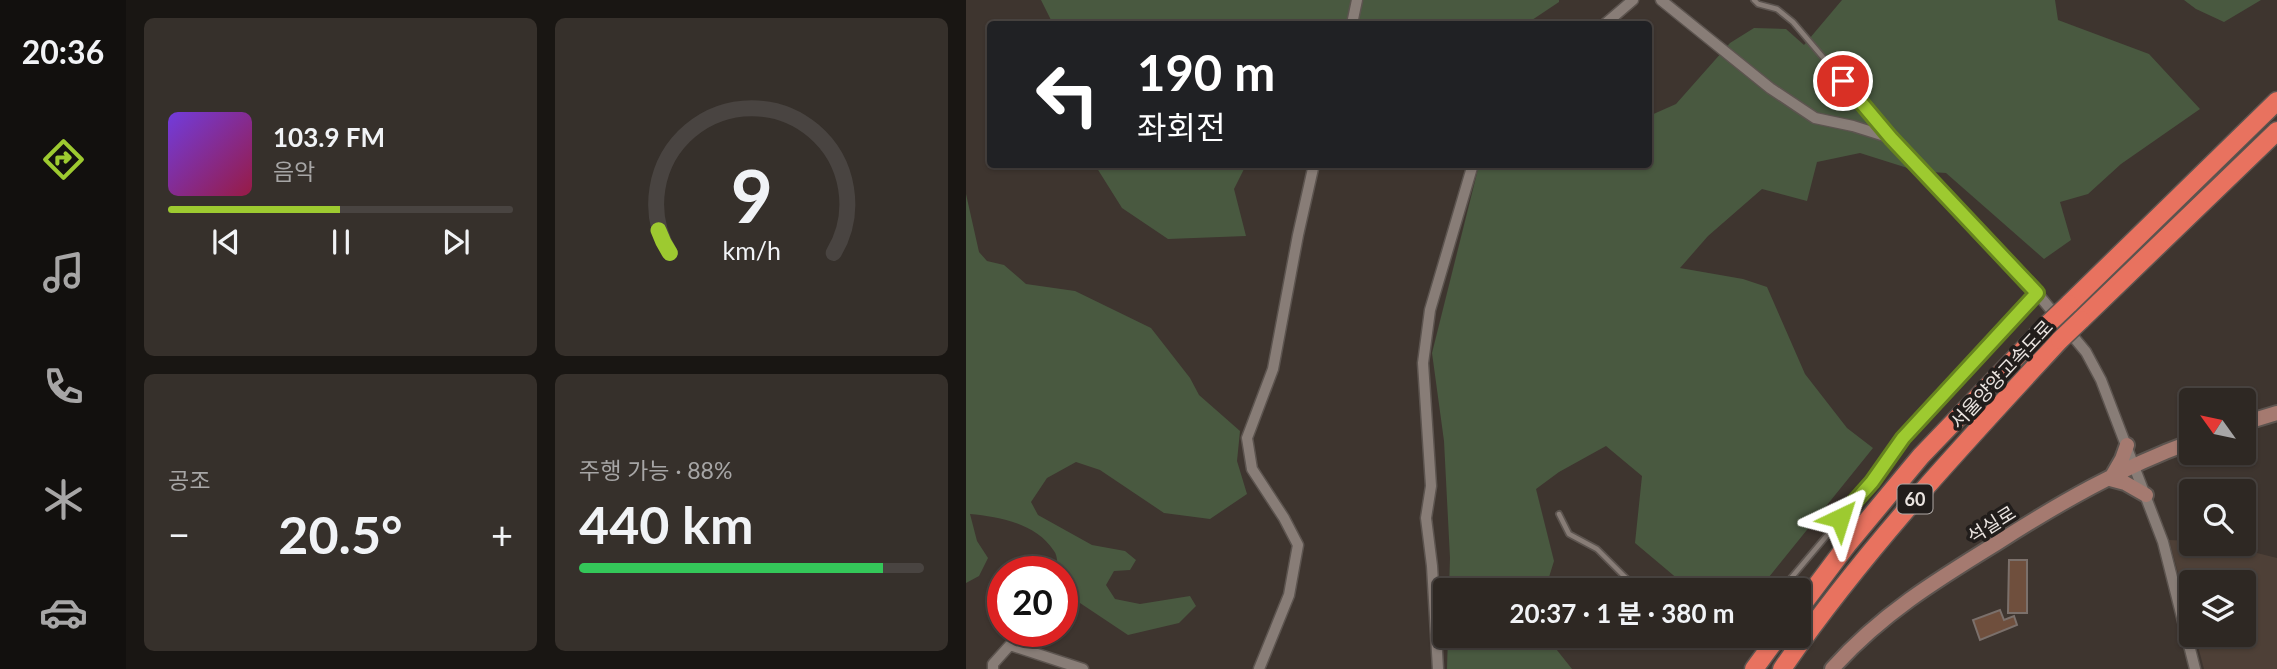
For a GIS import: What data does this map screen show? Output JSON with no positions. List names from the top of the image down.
{
  "streets": {
    "highway": ["서울양양고속도로", "60"],
    "main road": ["석실로"]
  },
  "north": "top left",
  "page": {
    "tabs": "20:36",
    "turn": ["190 m", "좌회전"],
    "song": ["103.9 FM", "음악"],
    "tile": [
      "공조",
      ["주행 가능 · 88%", "440 km"]
    ],
    "heat": ["−", "20.5°", "+"],
    "limit": "20",
    "trip": "20:37 · 1 분 · 380 m",
    "gauge": ["9", "km/h"]
  }
}
